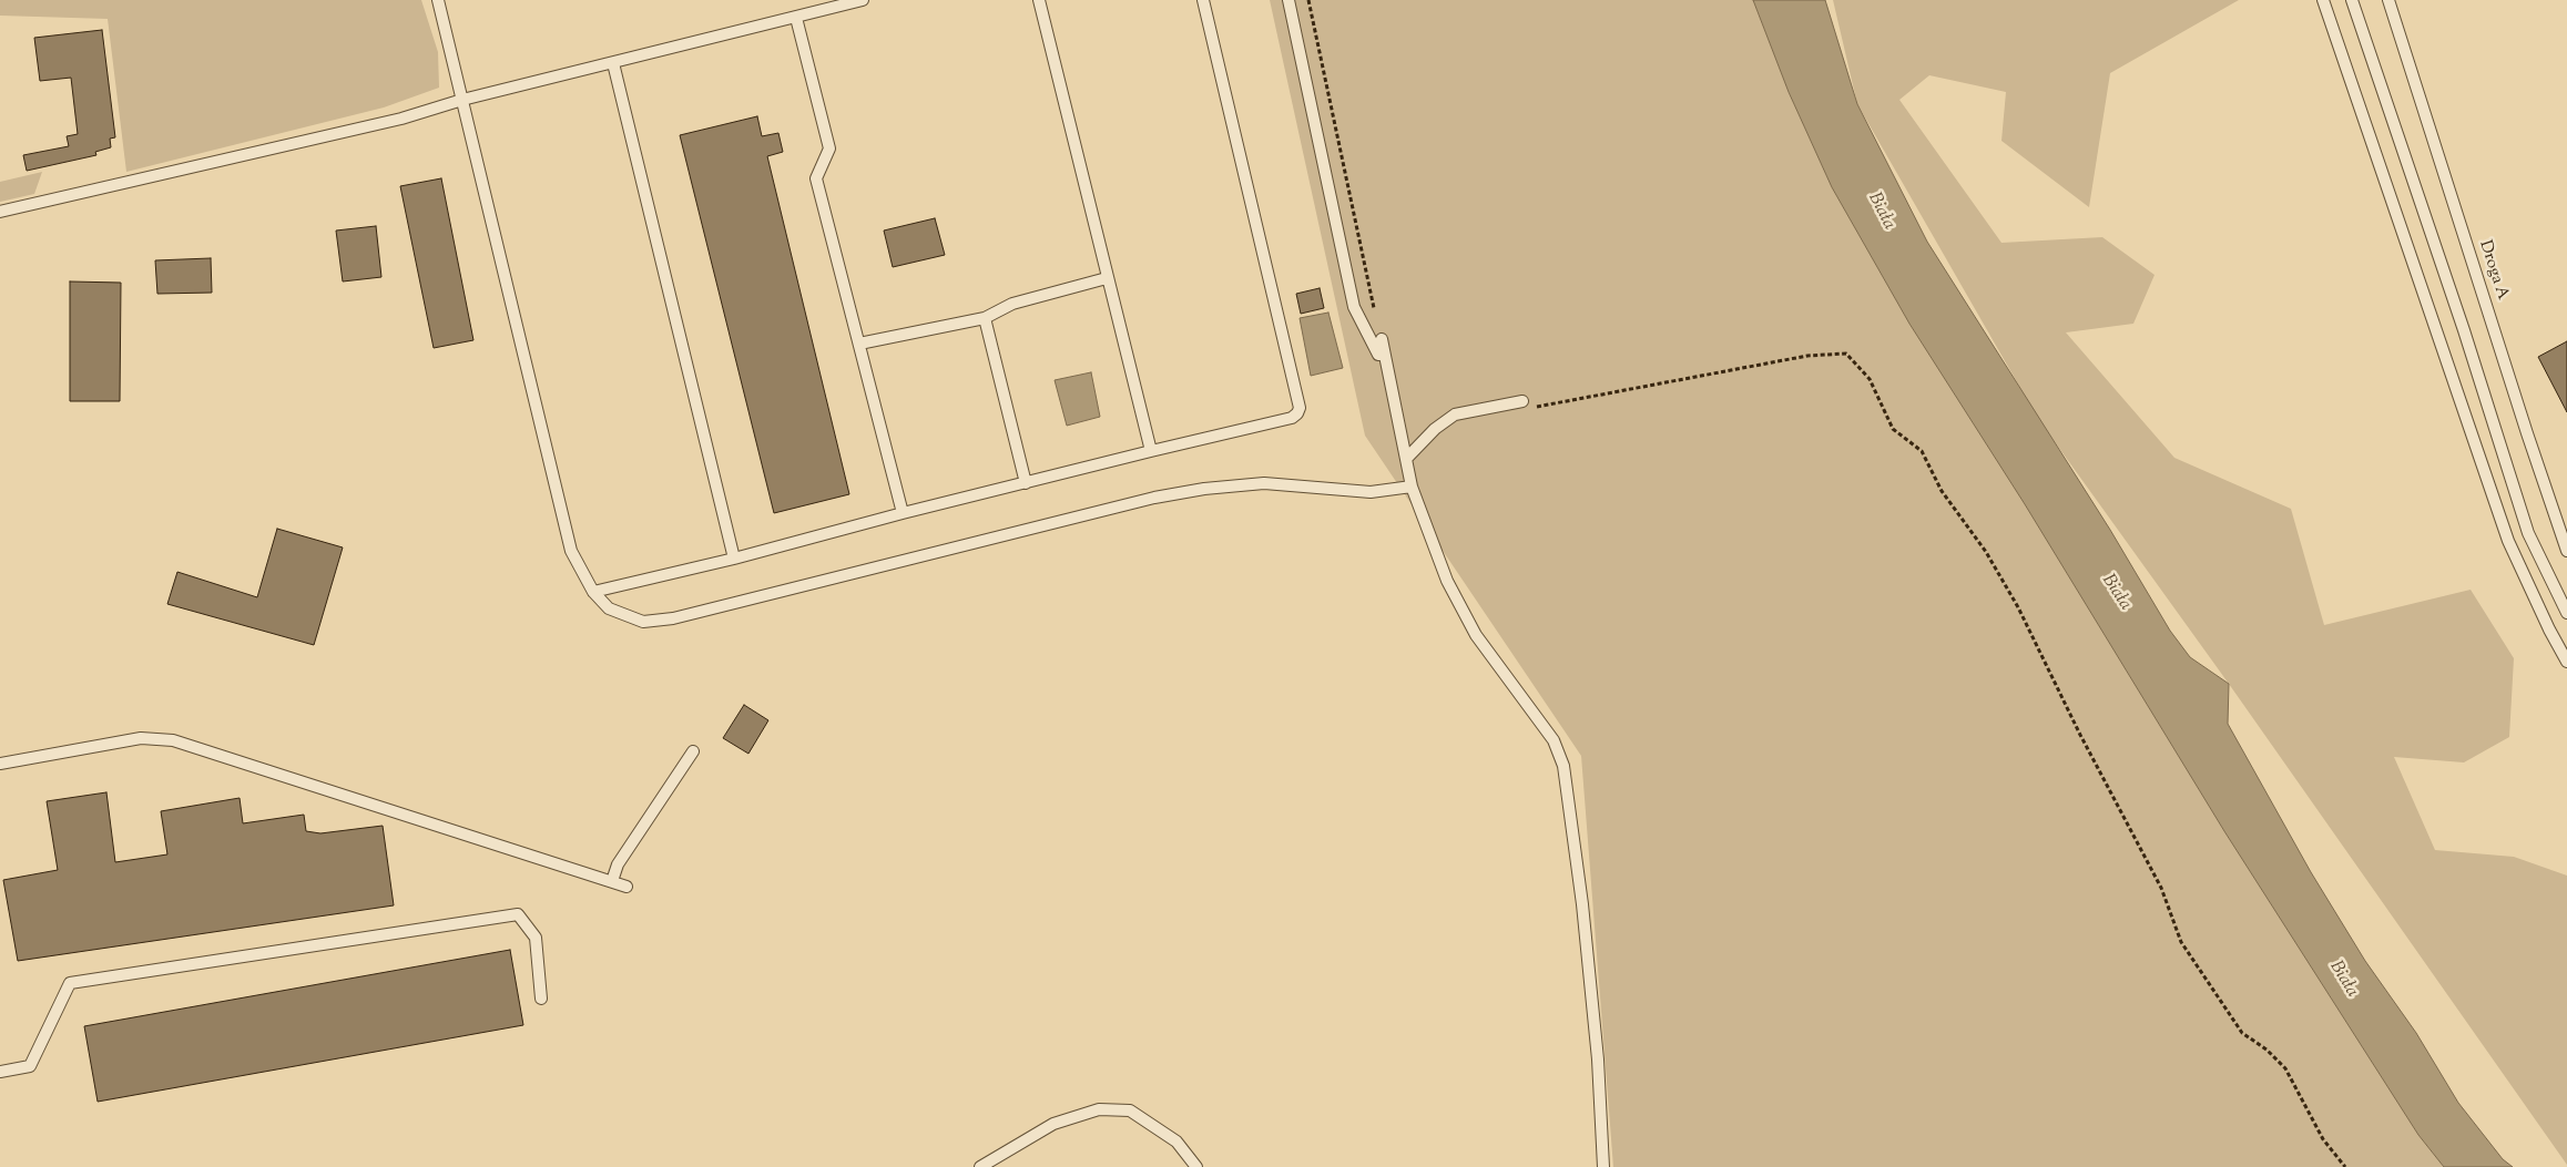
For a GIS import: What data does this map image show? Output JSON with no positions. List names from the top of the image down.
{
  "streets": {
    "lane": ["Droga A"]
  },
  "water": ["Biała"]
}
